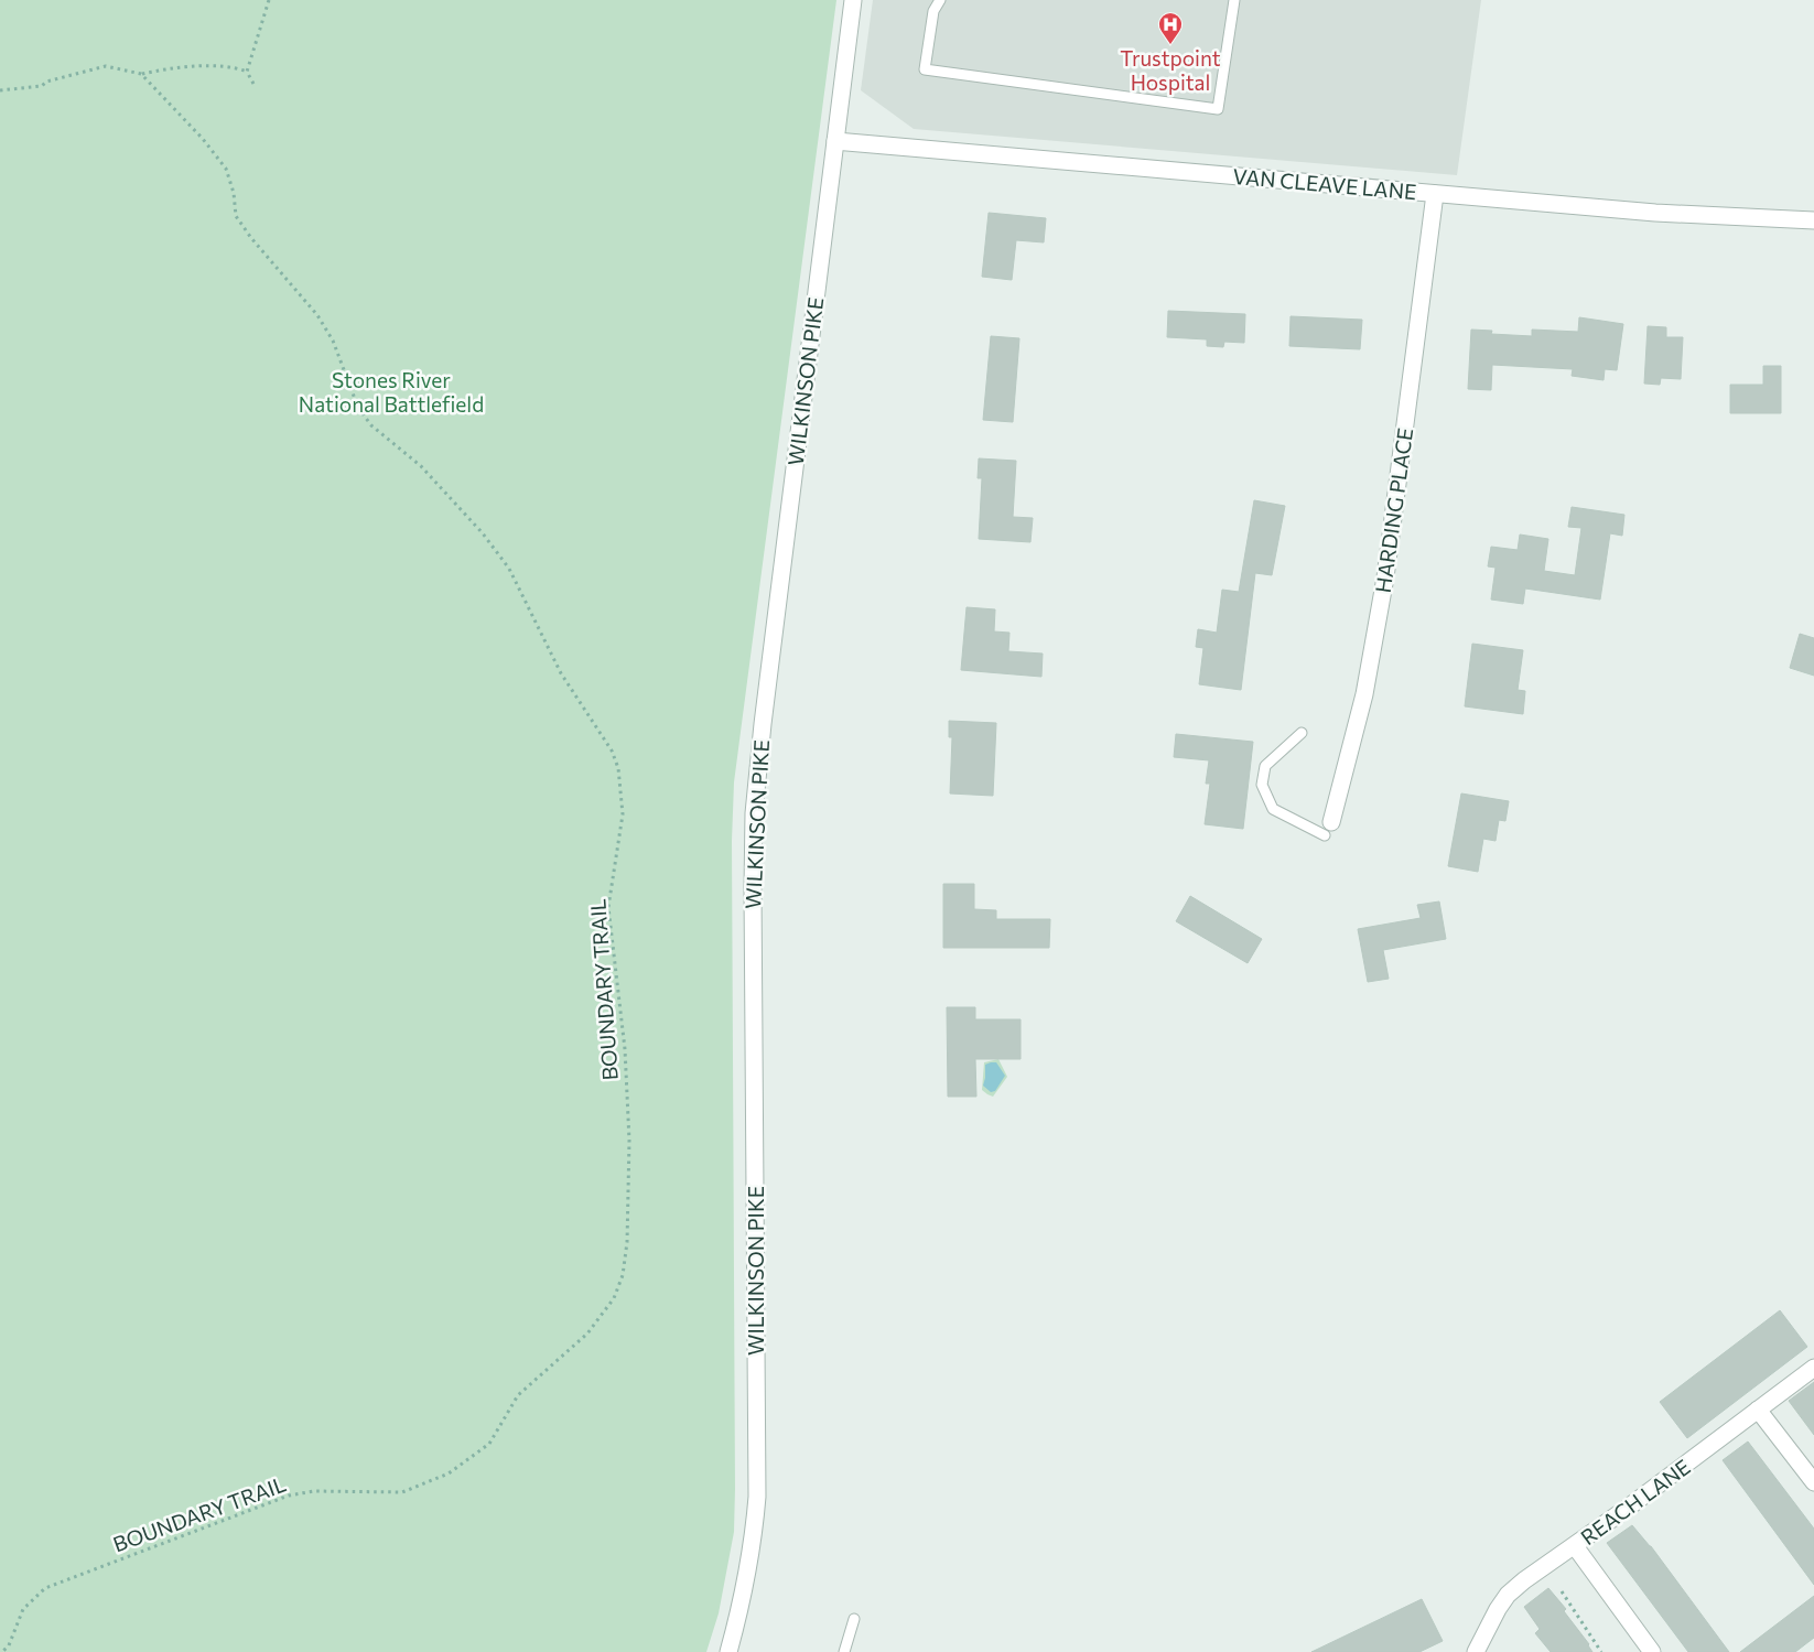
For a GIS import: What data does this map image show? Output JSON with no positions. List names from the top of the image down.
{
  "streets": {
    "street": [
      "VAN CLEAVE LANE",
      "WILKINSON PIKE",
      "HARDING PLACE",
      "REACH LANE"
    ],
    "path": ["BOUNDARY TRAIL"]
  },
  "crossings": [
    ["VAN CLEAVE LANE", "WILKINSON PIKE"],
    ["VAN CLEAVE LANE", "HARDING PLACE"]
  ],
  "parks": ["Stones River National Battlefield"],
  "places": {
    "hospital": ["Trustpoint Hospital"]
  }
}
